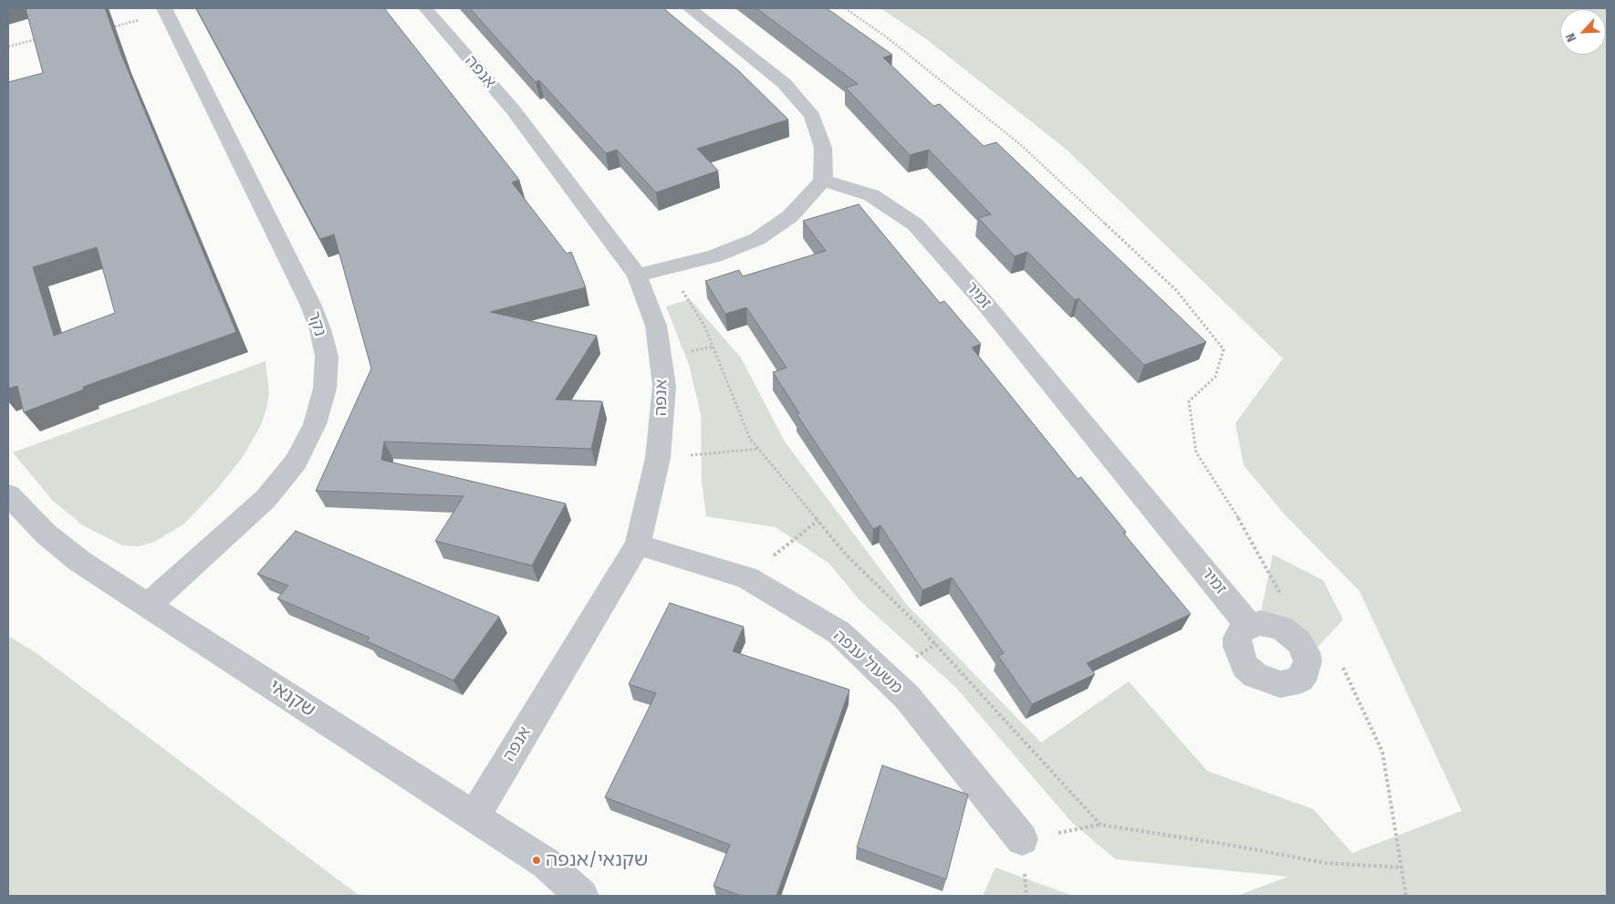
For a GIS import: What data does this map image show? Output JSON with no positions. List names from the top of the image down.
{
  "streets": {
    "street": [
      "אנפה",
      "זמיר",
      "נקר",
      "משעול ענפה",
      "שקנאי"
    ]
  },
  "crossings": [
    ["אנפה", "משעול ענפה"],
    ["אנפה", "שקנאי"],
    ["נקר", "שקנאי"]
  ],
  "places": ["שקנאי/אנפה"],
  "north": "bottom left"
}
